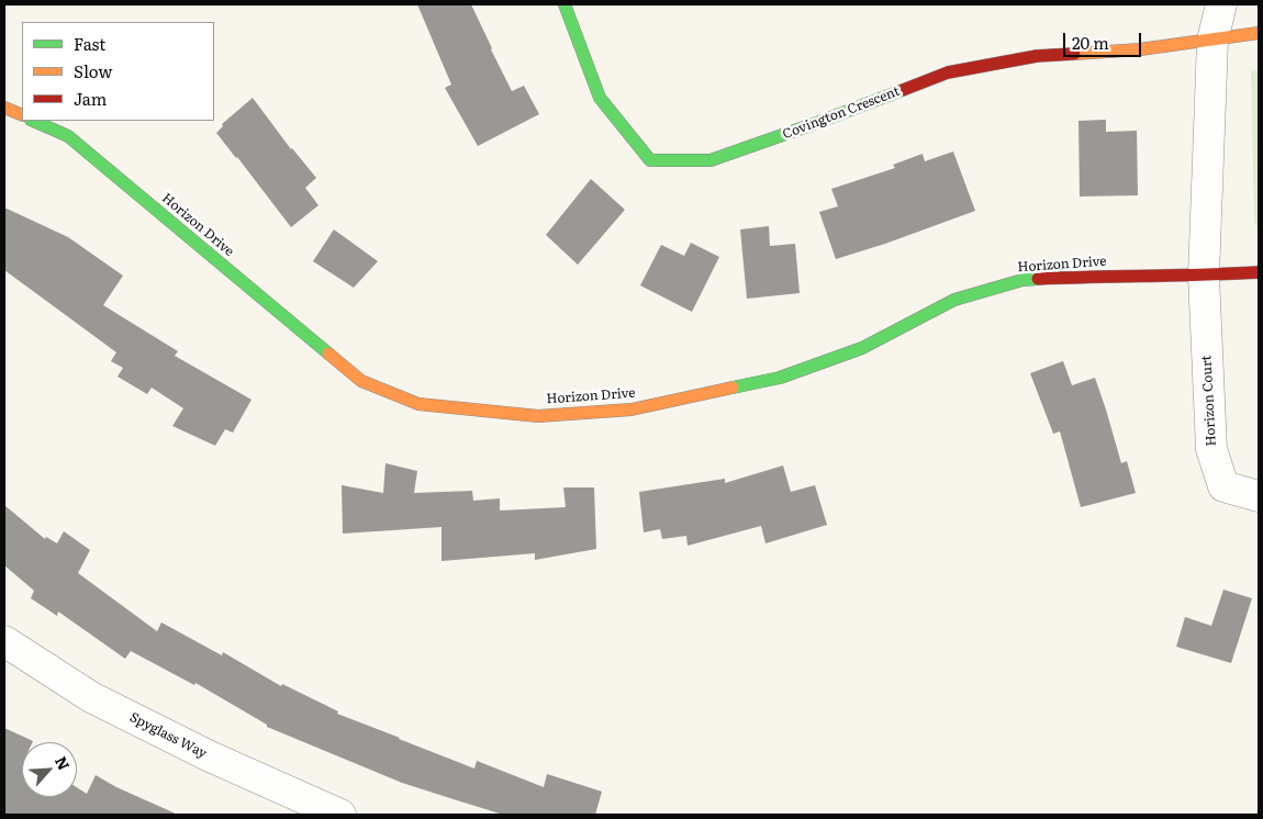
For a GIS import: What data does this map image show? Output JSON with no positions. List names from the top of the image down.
{
  "streets": {
    "street": [
      "Covington Crescent",
      "Horizon Drive",
      "Horizon Court",
      "Spyglass Way"
    ]
  },
  "crossings": [
    ["Horizon Drive", "Horizon Court"]
  ],
  "legend": ["Fast", "Slow", "Jam"],
  "scale_bar": "20 m",
  "north": "top right"
}
